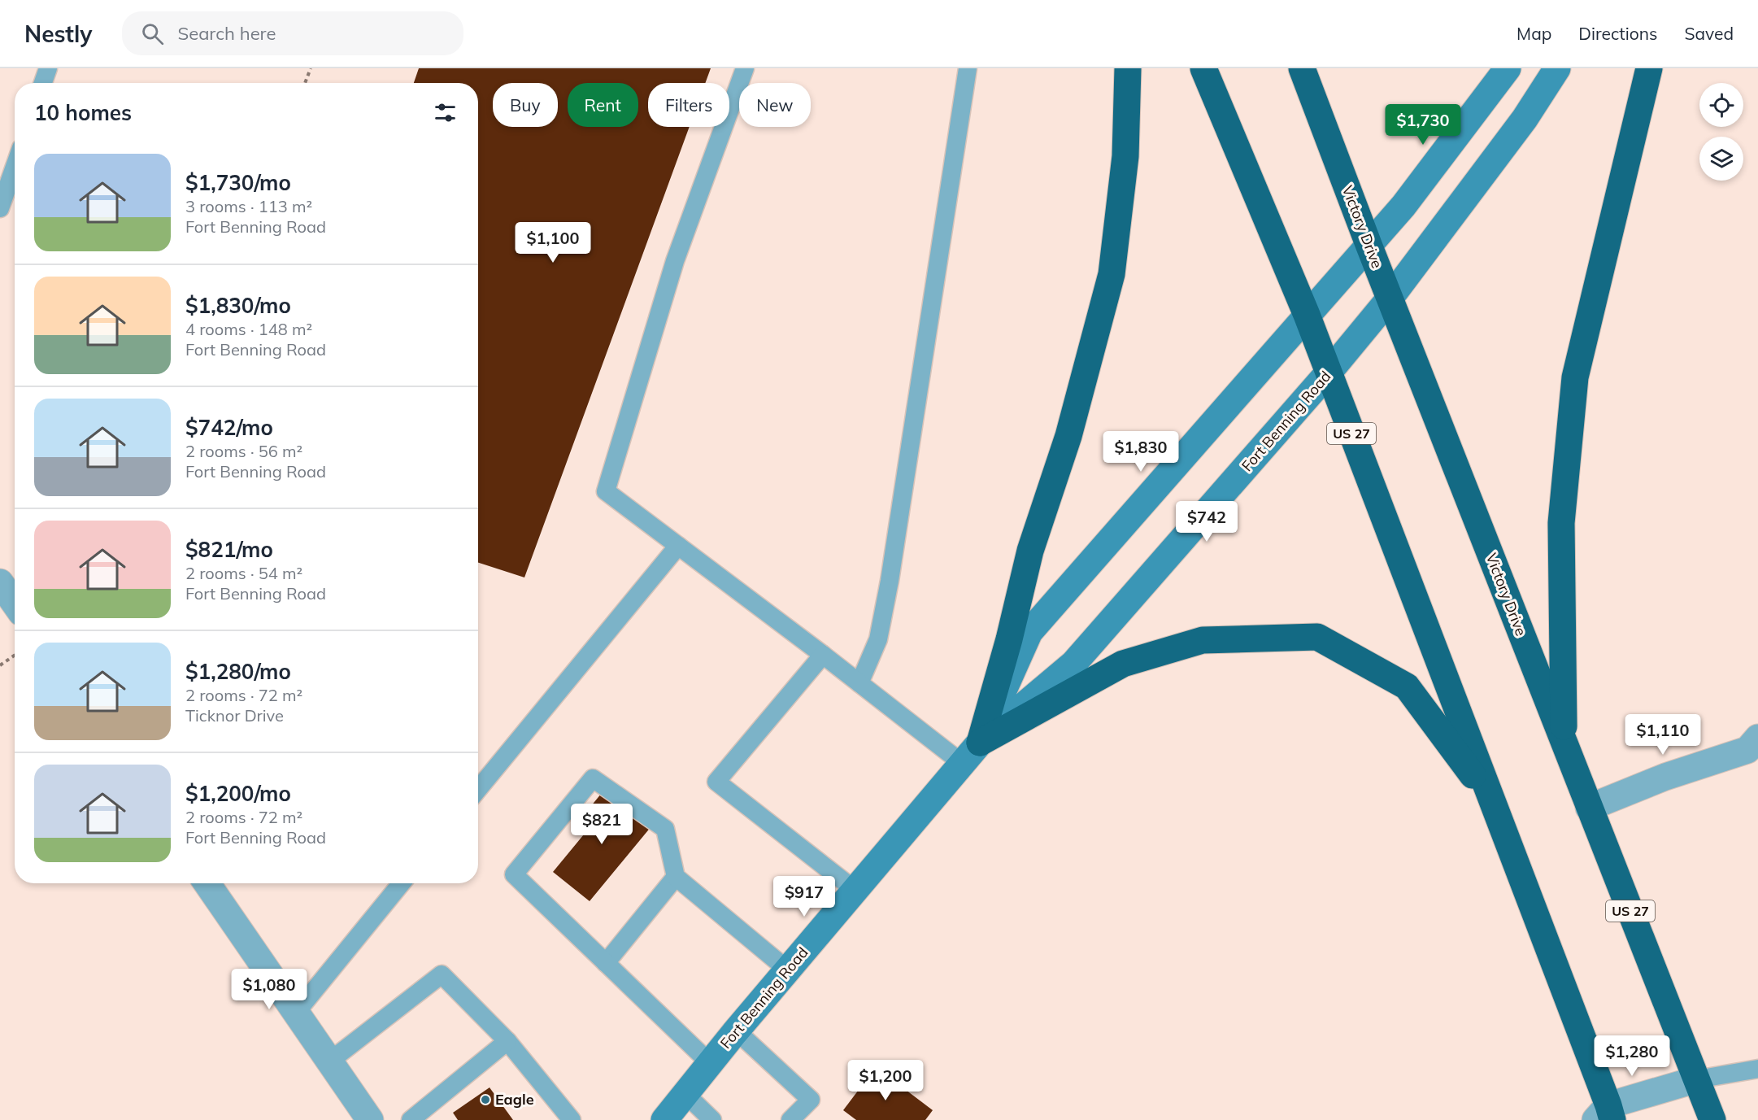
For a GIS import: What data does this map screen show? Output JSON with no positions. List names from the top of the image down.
{
  "streets": {
    "highway": ["Victory Drive", "US 27"],
    "main road": ["Fort Benning Road"]
  },
  "crossings": [
    ["Victory Drive", "Fort Benning Road"],
    ["Fort Benning Road", "US 27"]
  ],
  "places": ["Eagle"],
  "page": {
    "header": "Nestly",
    "search": "Search here",
    "nav": ["Map", "Directions", "Saved"],
    "chip": [
      "Buy",
      "Rent",
      "Filters",
      "New"
    ],
    "heading": "10 homes",
    "price": [
      "$1,730",
      "$1,100",
      "$1,830",
      "$742",
      "$1,110",
      "$821",
      "$917",
      "$1,080",
      "$1,280",
      "$1,200"
    ],
    "list": [
      {
        "name": "$1,730/mo",
        "note": "3 rooms · 113 m² · Fort Benning Road"
      },
      {
        "name": "$1,830/mo",
        "note": "4 rooms · 148 m² · Fort Benning Road"
      },
      {
        "name": "$742/mo",
        "note": "2 rooms · 56 m² · Fort Benning Road"
      },
      {
        "name": "$821/mo",
        "note": "2 rooms · 54 m² · Fort Benning Road"
      },
      {
        "name": "$1,280/mo",
        "note": "2 rooms · 72 m² · Ticknor Drive"
      },
      {
        "name": "$1,200/mo",
        "note": "2 rooms · 72 m² · Fort Benning Road"
      }
    ]
  }
}
